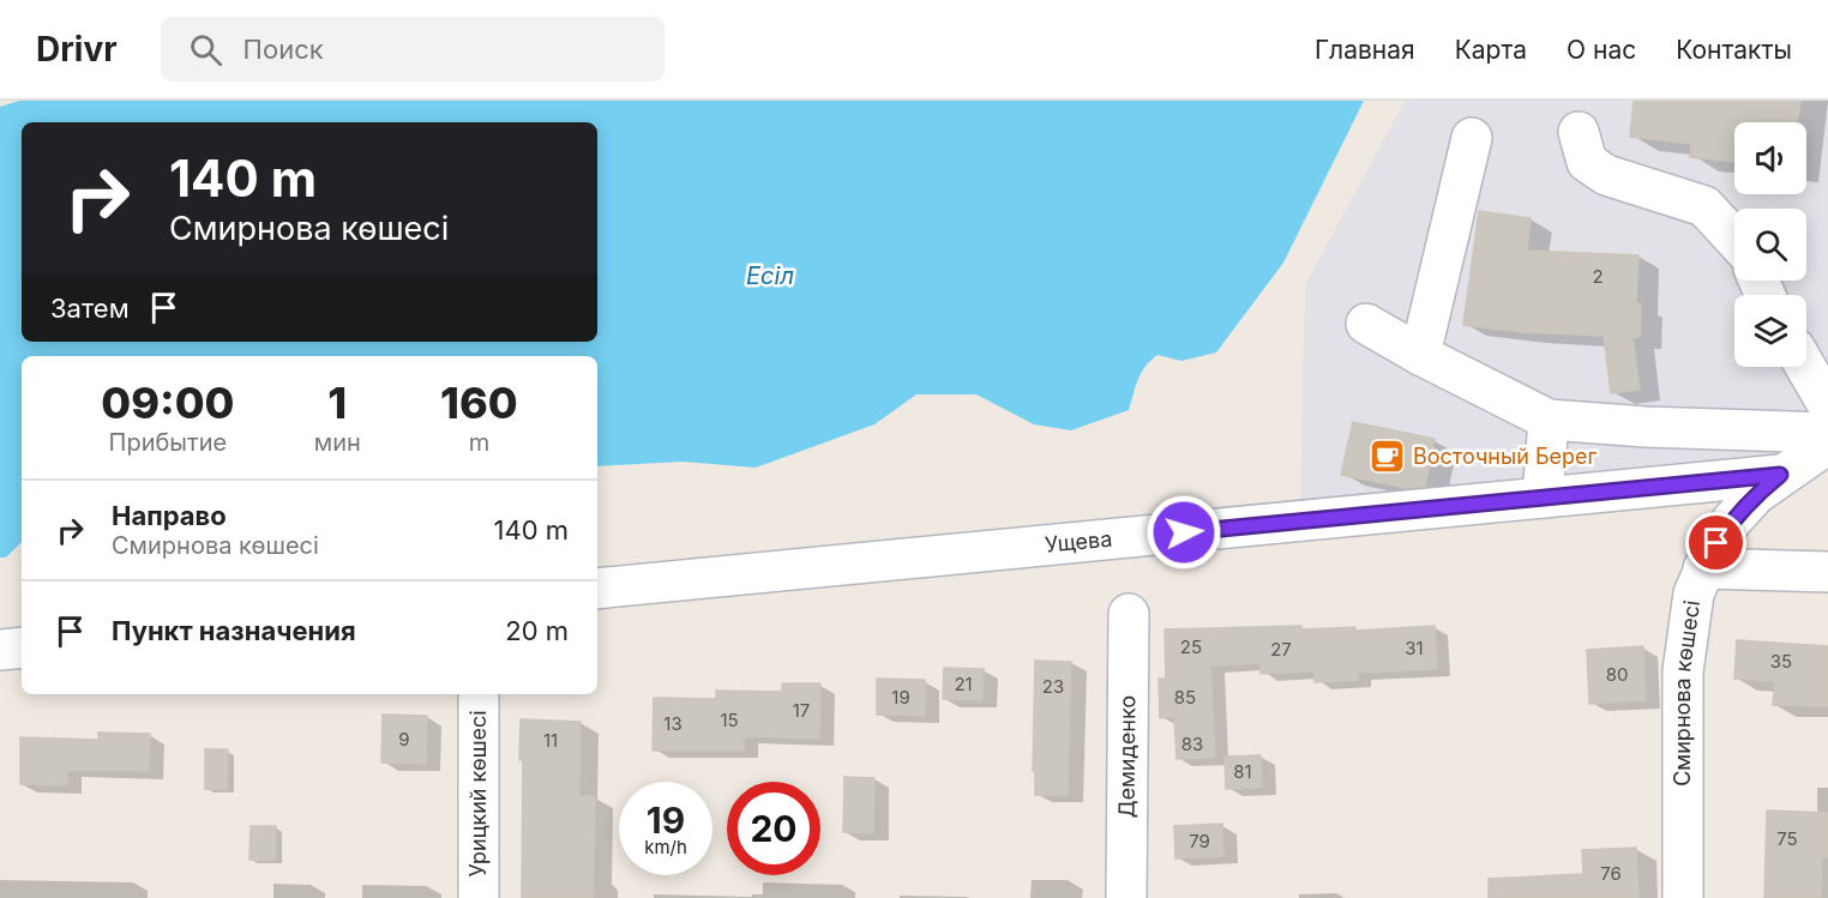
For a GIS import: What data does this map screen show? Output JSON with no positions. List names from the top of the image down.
{
  "streets": {
    "street": [
      "Ущева",
      "Смирнова көшесі",
      "Демиденко",
      "Урицкий көшесі"
    ]
  },
  "crossings": [
    ["Ущева", "Смирнова көшесі"]
  ],
  "water": ["Есіл"],
  "places": {
    "cafe": ["Восточный Берег"]
  },
  "house_numbers": [
    "2",
    "25",
    "31",
    "27",
    "35",
    "80",
    "21",
    "23",
    "19",
    "85",
    "17",
    "15",
    "13",
    "9",
    "11",
    "83",
    "81",
    "75",
    "79",
    "76"
  ],
  "page": {
    "header": "Drivr",
    "search": "Поиск",
    "nav": [
      "Главная",
      "Карта",
      "О нас",
      "Контакты"
    ],
    "turn": ["140 m", "Смирнова көшесі"],
    "then": "Затем",
    "eta": [
      "09:00",
      "Прибытие",
      "1",
      "мин",
      "160",
      "m"
    ],
    "list": [
      {
        "name": "Направо",
        "note": "Смирнова көшесі",
        "value": "140 m"
      },
      {
        "name": "Пункт назначения",
        "value": "20 m"
      }
    ],
    "speed": "19 km/h",
    "limit": "20"
  }
}
